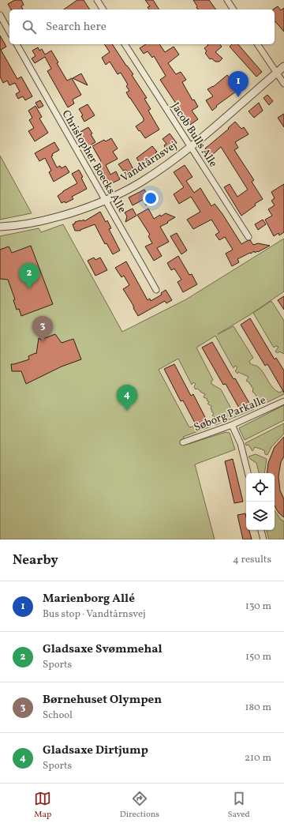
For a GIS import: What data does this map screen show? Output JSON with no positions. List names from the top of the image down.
{
  "streets": {
    "street": [
      "Jacob Bulls Alle",
      "Christopher Boecks Alle",
      "Vandtårnsvej",
      "Søborg Parkalle"
    ]
  },
  "crossings": [
    ["Jacob Bulls Alle", "Vandtårnsvej"],
    ["Christopher Boecks Alle", "Vandtårnsvej"]
  ],
  "page": {
    "search": "Search here",
    "pins": [
      "1",
      "2",
      "3",
      "4"
    ],
    "heading": ["Nearby", "4 results"],
    "list": [
      {
        "mark": "1",
        "name": "Marienborg Allé",
        "note": "Bus stop · Vandtårnsvej",
        "value": "130 m"
      },
      {
        "mark": "2",
        "name": "Gladsaxe Svømmehal",
        "note": "Sports",
        "value": "150 m"
      },
      {
        "mark": "3",
        "name": "Børnehuset Olympen",
        "note": "School",
        "value": "180 m"
      },
      {
        "mark": "4",
        "name": "Gladsaxe Dirtjump",
        "note": "Sports",
        "value": "210 m"
      }
    ],
    "nav": ["Map", "Directions", "Saved"]
  }
}
